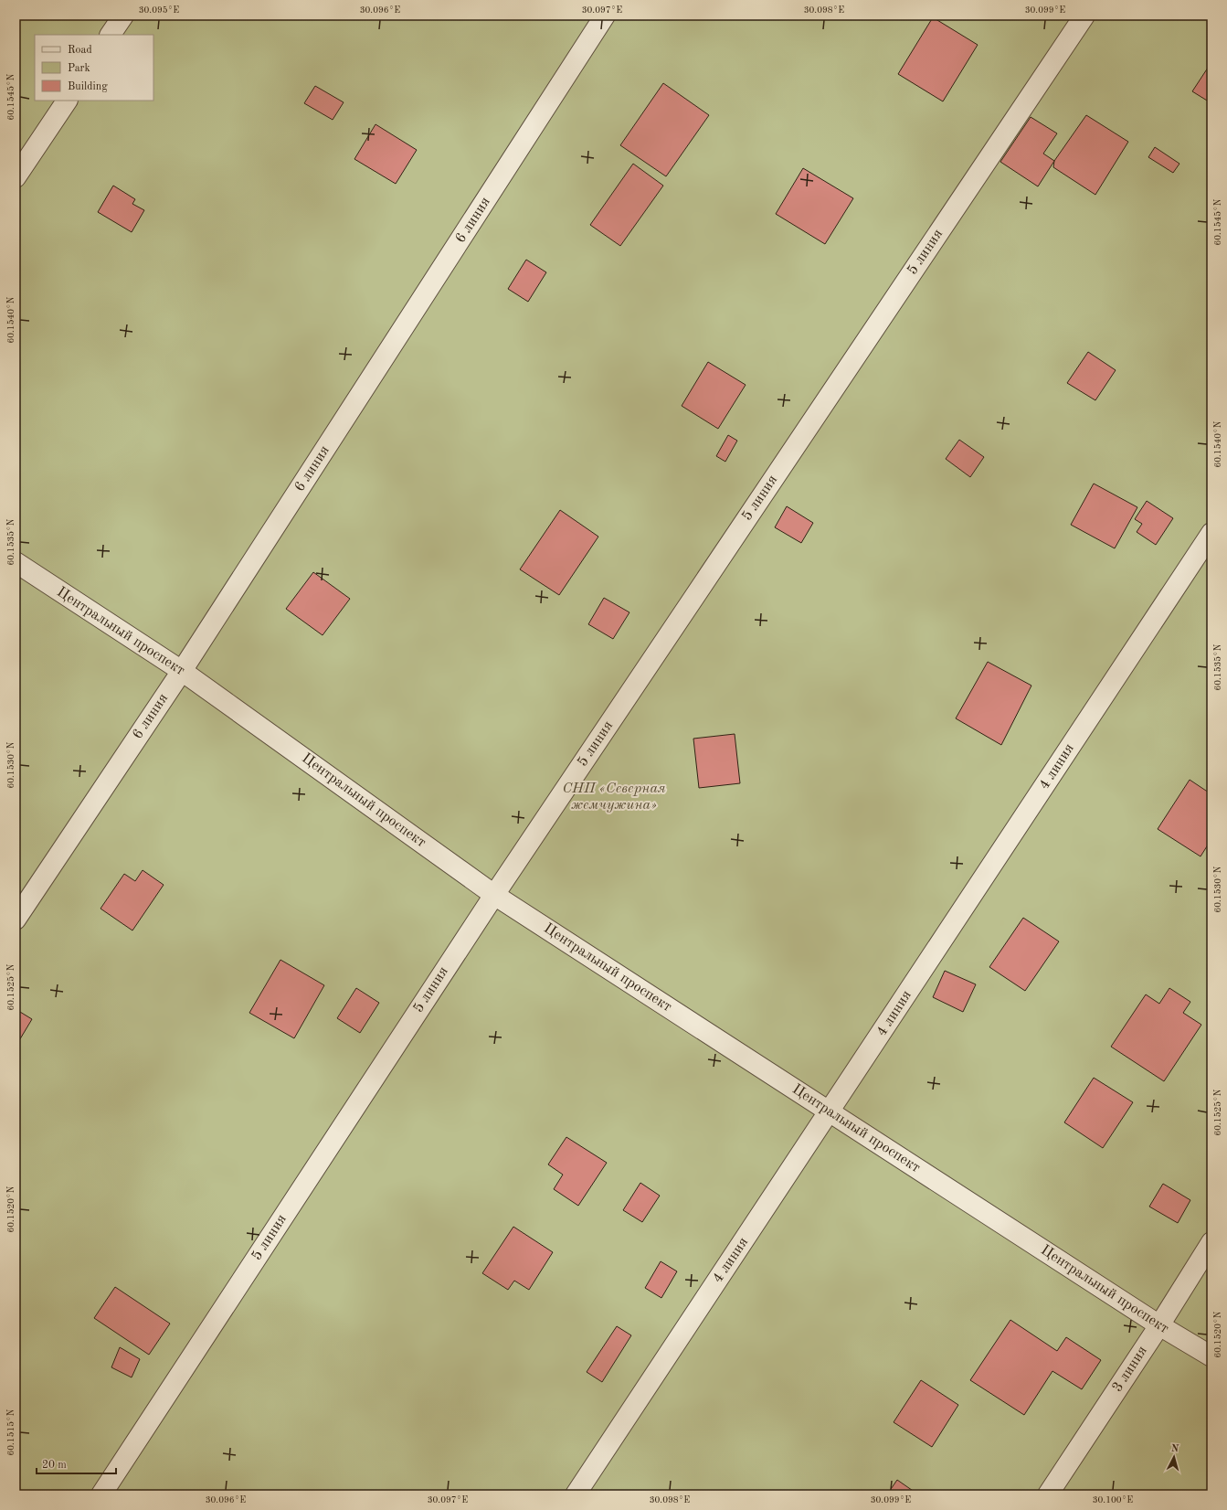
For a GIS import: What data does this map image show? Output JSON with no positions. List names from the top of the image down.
{
  "streets": {
    "street": [
      "6 линия",
      "5 линия",
      "Центральный проспект",
      "4 линия",
      "3 линия"
    ]
  },
  "crossings": [
    ["6 линия", "Центральный проспект"],
    ["5 линия", "Центральный проспект"],
    ["Центральный проспект", "4 линия"],
    ["Центральный проспект", "3 линия"]
  ],
  "parks": ["СНП «Северная жемчужина»"],
  "legend": ["Road", "Park", "Building"],
  "scale_bar": "20 m",
  "north": "top",
  "coordinates": [
    "30.095°E",
    "30.096°E",
    "30.097°E",
    "30.098°E",
    "30.099°E",
    "60.1545°N",
    "60.1540°N",
    "60.1535°N",
    "60.1530°N",
    "60.1525°N",
    "60.1520°N",
    "60.1515°N",
    "30.100°E"
  ]
}
